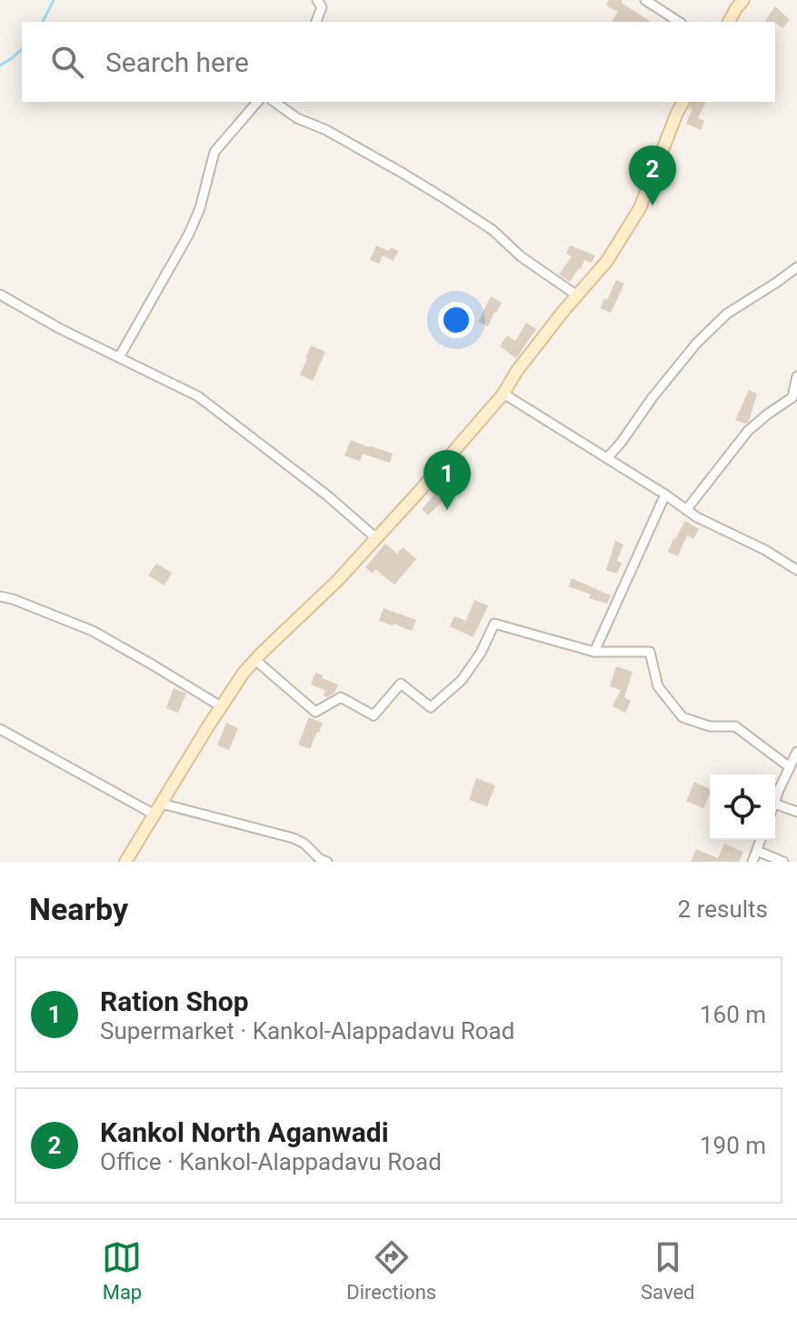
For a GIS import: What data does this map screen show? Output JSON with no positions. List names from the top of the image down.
{
  "page": {
    "search": "Search here",
    "pins": ["2", "1"],
    "heading": ["Nearby", "2 results"],
    "list": [
      {
        "mark": "1",
        "name": "Ration Shop",
        "note": "Supermarket · Kankol-Alappadavu Road",
        "value": "160 m"
      },
      {
        "mark": "2",
        "name": "Kankol North Aganwadi",
        "note": "Office · Kankol-Alappadavu Road",
        "value": "190 m"
      }
    ],
    "nav": ["Map", "Directions", "Saved"]
  }
}
